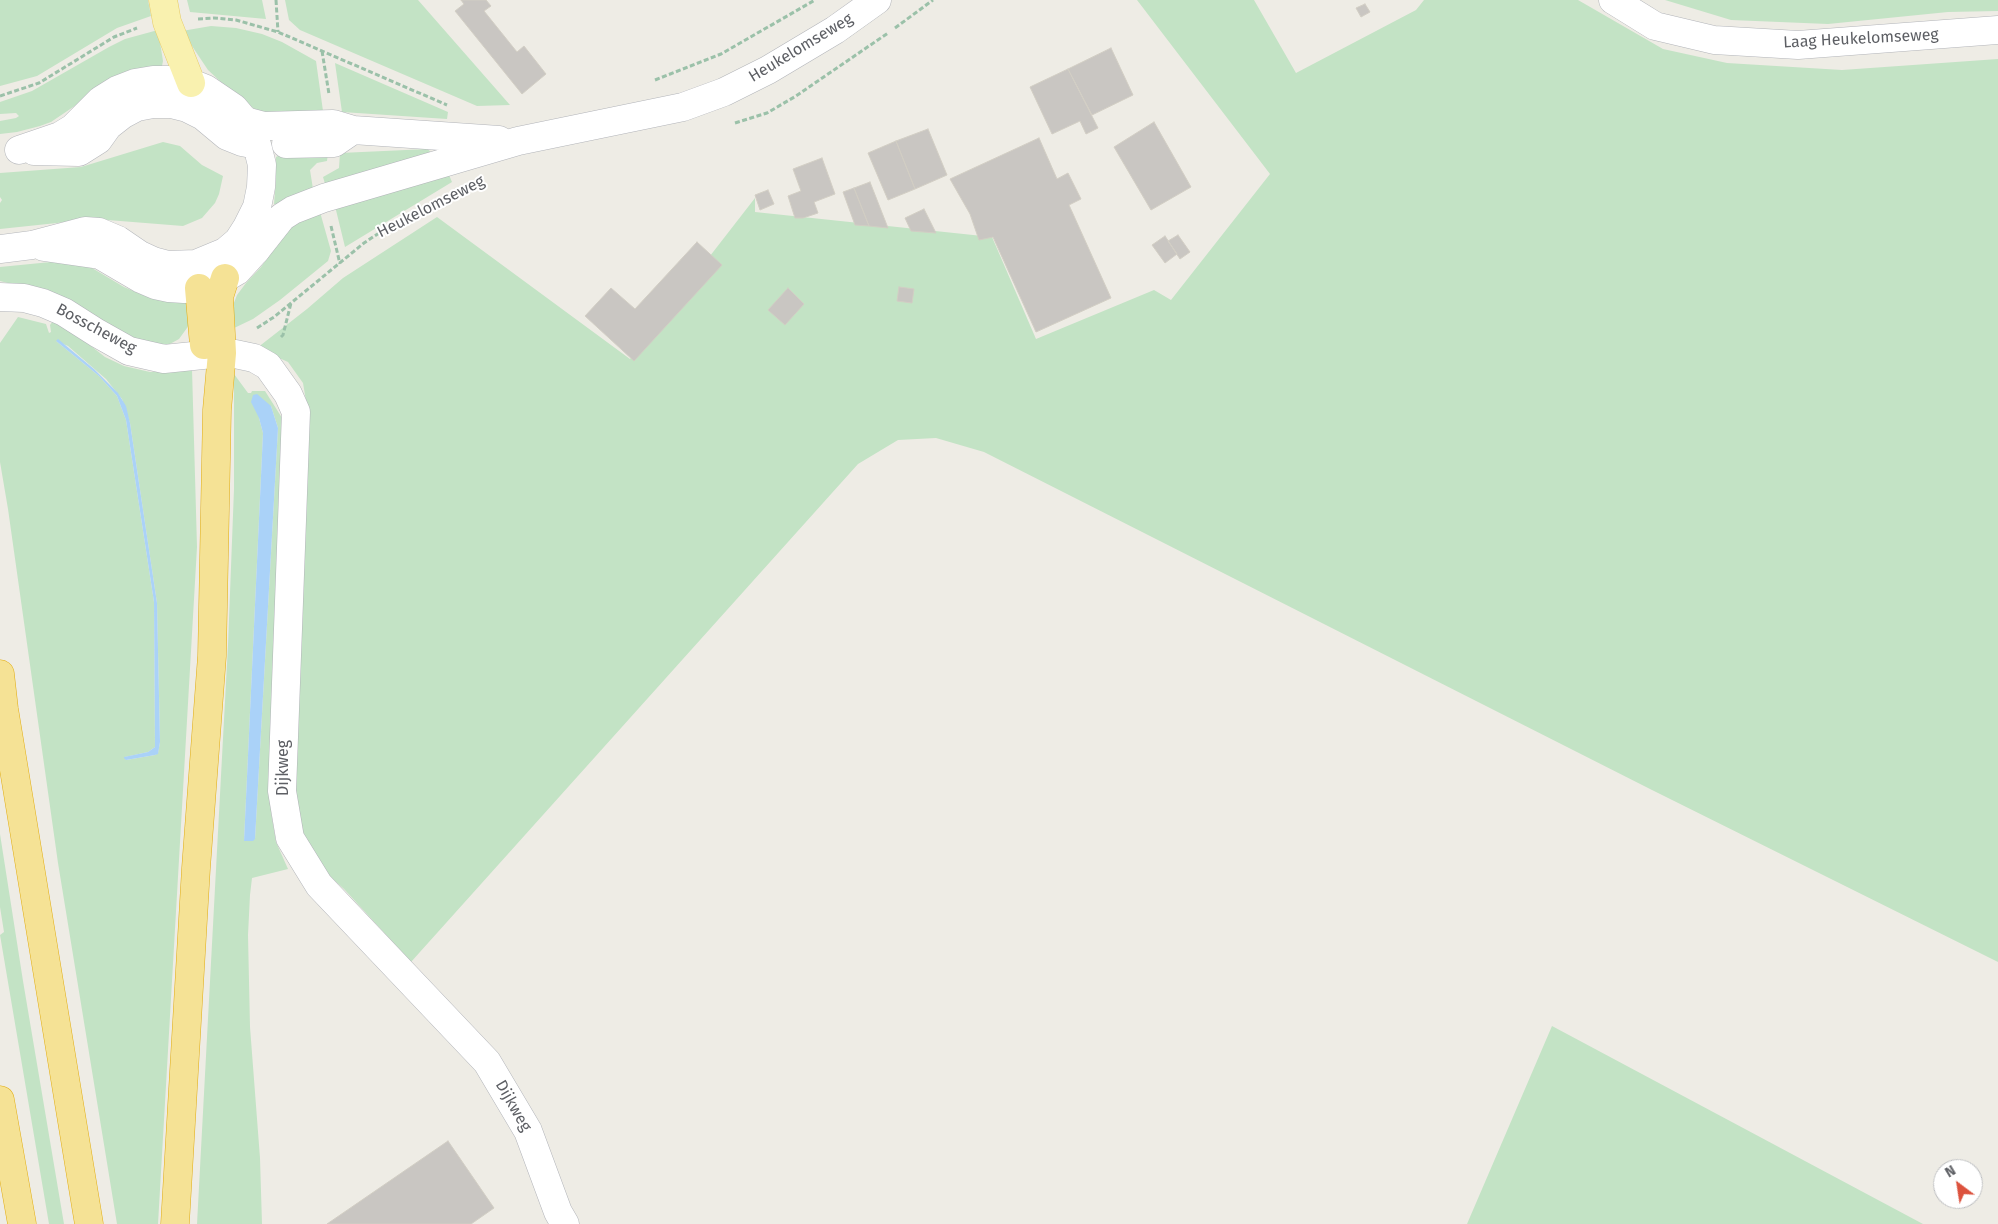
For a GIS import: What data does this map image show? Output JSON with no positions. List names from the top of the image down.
{
  "streets": {
    "street": [
      "Laag Heukelomseweg",
      "Heukelomseweg",
      "Bosscheweg",
      "Dijkweg"
    ]
  },
  "crossings": [
    ["Heukelomseweg", "Bosscheweg"]
  ],
  "north": "top left"
}
